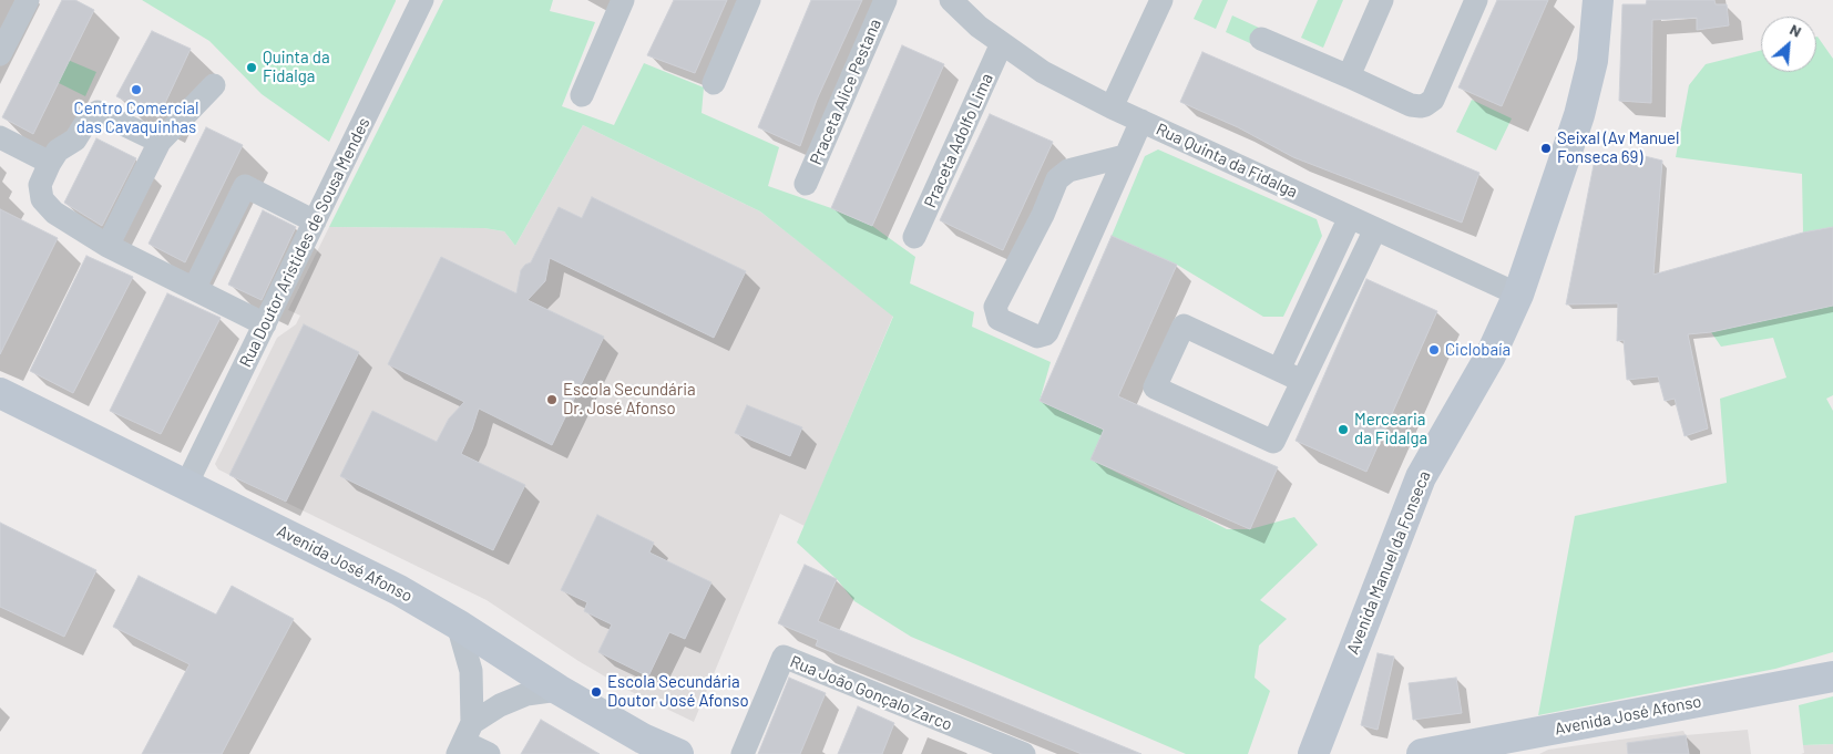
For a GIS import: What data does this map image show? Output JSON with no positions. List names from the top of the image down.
{
  "streets": {
    "street": [
      "Praceta Alice Pestana",
      "Praceta Adolfo Lima",
      "Rua Quinta da Fidalga",
      "Rua Doutor Aristides de Sousa Mendes",
      "Avenida Manuel da Fonseca",
      "Avenida José Afonso",
      "Rua João Gonçalo Zarco"
    ]
  },
  "crossings": [
    ["Praceta Adolfo Lima", "Rua Quinta da Fidalga"],
    ["Rua Quinta da Fidalga", "Avenida Manuel da Fonseca"],
    ["Rua Doutor Aristides de Sousa Mendes", "Avenida José Afonso"]
  ],
  "places": [
    "Quinta da Fidalga",
    "Centro Comercial das Cavaquinhas",
    "Seixal (Av Manuel Fonseca 69)",
    "Ciclobaía",
    "Escola Secundária Dr. José Afonso",
    "Mercearia da Fidalga",
    "Escola Secundária Doutor José Afonso"
  ],
  "north": "top right"
}
